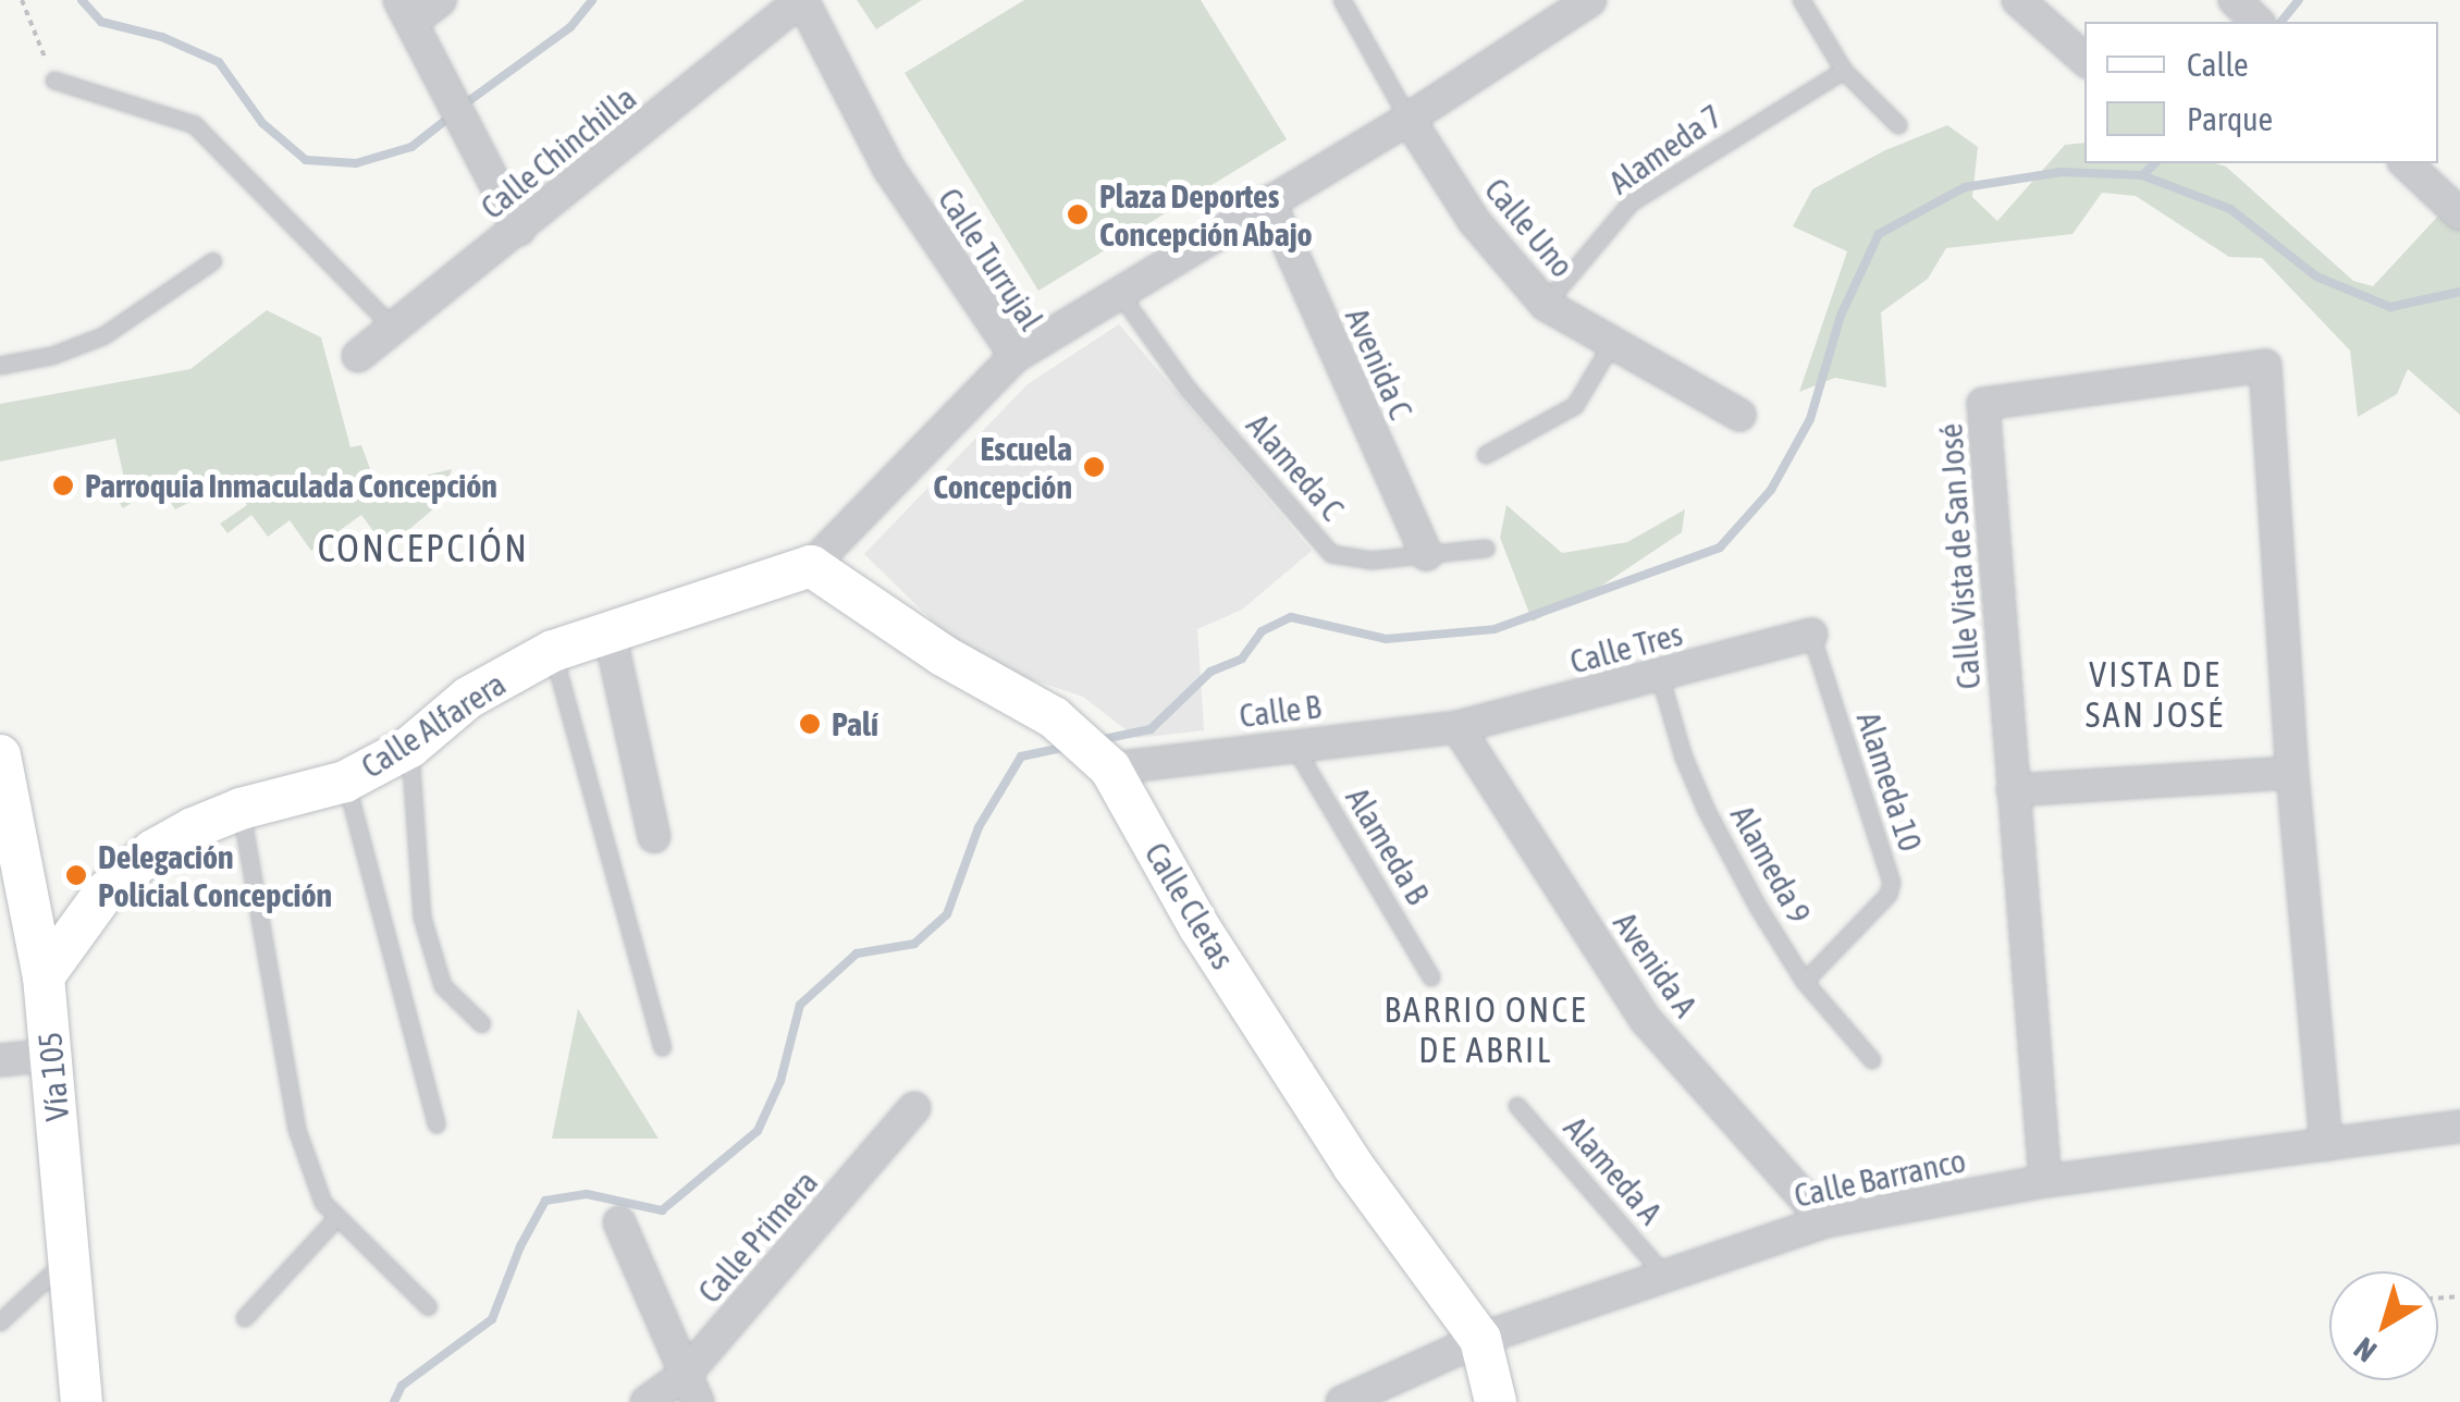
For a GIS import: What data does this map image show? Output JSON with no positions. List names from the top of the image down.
{
  "streets": {
    "street": [
      "Calle Chinchilla",
      "Calle Uno",
      "Calle Turrujal",
      "Avenida C",
      "Calle Vista de San José",
      "Calle Tres",
      "Calle B",
      "Calle Alfarera",
      "Calle Cletas",
      "Avenida A",
      "Vía 105",
      "Calle Barranco",
      "Calle Primera"
    ],
    "lane": [
      "Alameda 7",
      "Alameda C",
      "Alameda 10",
      "Alameda B",
      "Alameda 9",
      "Alameda A"
    ]
  },
  "crossings": [
    ["Alameda 7", "Calle Uno"],
    ["Calle Chinchilla", "Calle Turrujal"],
    ["Calle Turrujal", "Calle Alfarera"],
    ["Calle Turrujal", "Calle Cletas"],
    ["Avenida C", "Alameda C"],
    ["Calle Vista de San José", "Calle Barranco"],
    ["Calle Tres", "Calle B"],
    ["Calle Tres", "Alameda 10"],
    ["Calle Tres", "Alameda 9"],
    ["Calle Tres", "Avenida A"],
    ["Calle B", "Alameda B"],
    ["Calle B", "Calle Cletas"],
    ["Calle B", "Avenida A"],
    ["Calle Alfarera", "Calle Cletas"],
    ["Calle Alfarera", "Vía 105"],
    ["Alameda 10", "Alameda 9"],
    ["Calle Cletas", "Calle Barranco"],
    ["Avenida A", "Calle Barranco"],
    ["Alameda A", "Calle Barranco"]
  ],
  "districts": ["CONCEPCIÓN", "VISTA DE SAN JOSÉ", "BARRIO ONCE DE ABRIL"],
  "places": [
    "Plaza Deportes Concepción Abajo",
    "Escuela Concepción",
    "Parroquia Inmaculada Concepción",
    "Palí",
    "Delegación Policial Concepción"
  ],
  "legend": ["Calle", "Parque"],
  "north": "bottom left"
}
